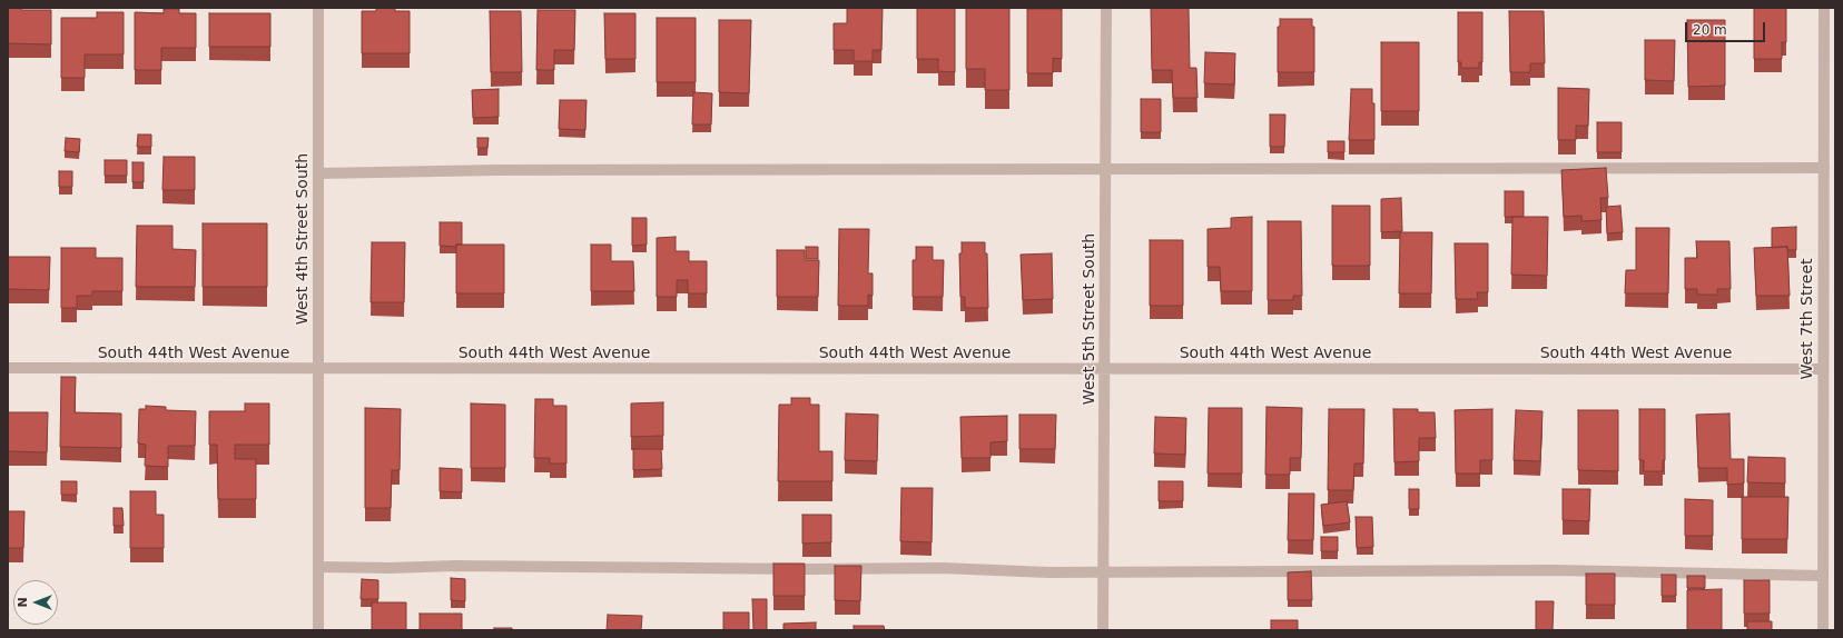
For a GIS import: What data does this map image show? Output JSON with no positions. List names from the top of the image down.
{
  "streets": {
    "street": [
      "West 4th Street South",
      "West 5th Street South",
      "West 7th Street",
      "South 44th West Avenue"
    ]
  },
  "crossings": [
    ["West 4th Street South", "South 44th West Avenue"],
    ["West 5th Street South", "South 44th West Avenue"],
    ["West 7th Street", "South 44th West Avenue"]
  ],
  "scale_bar": "20 m",
  "north": "left"
}
